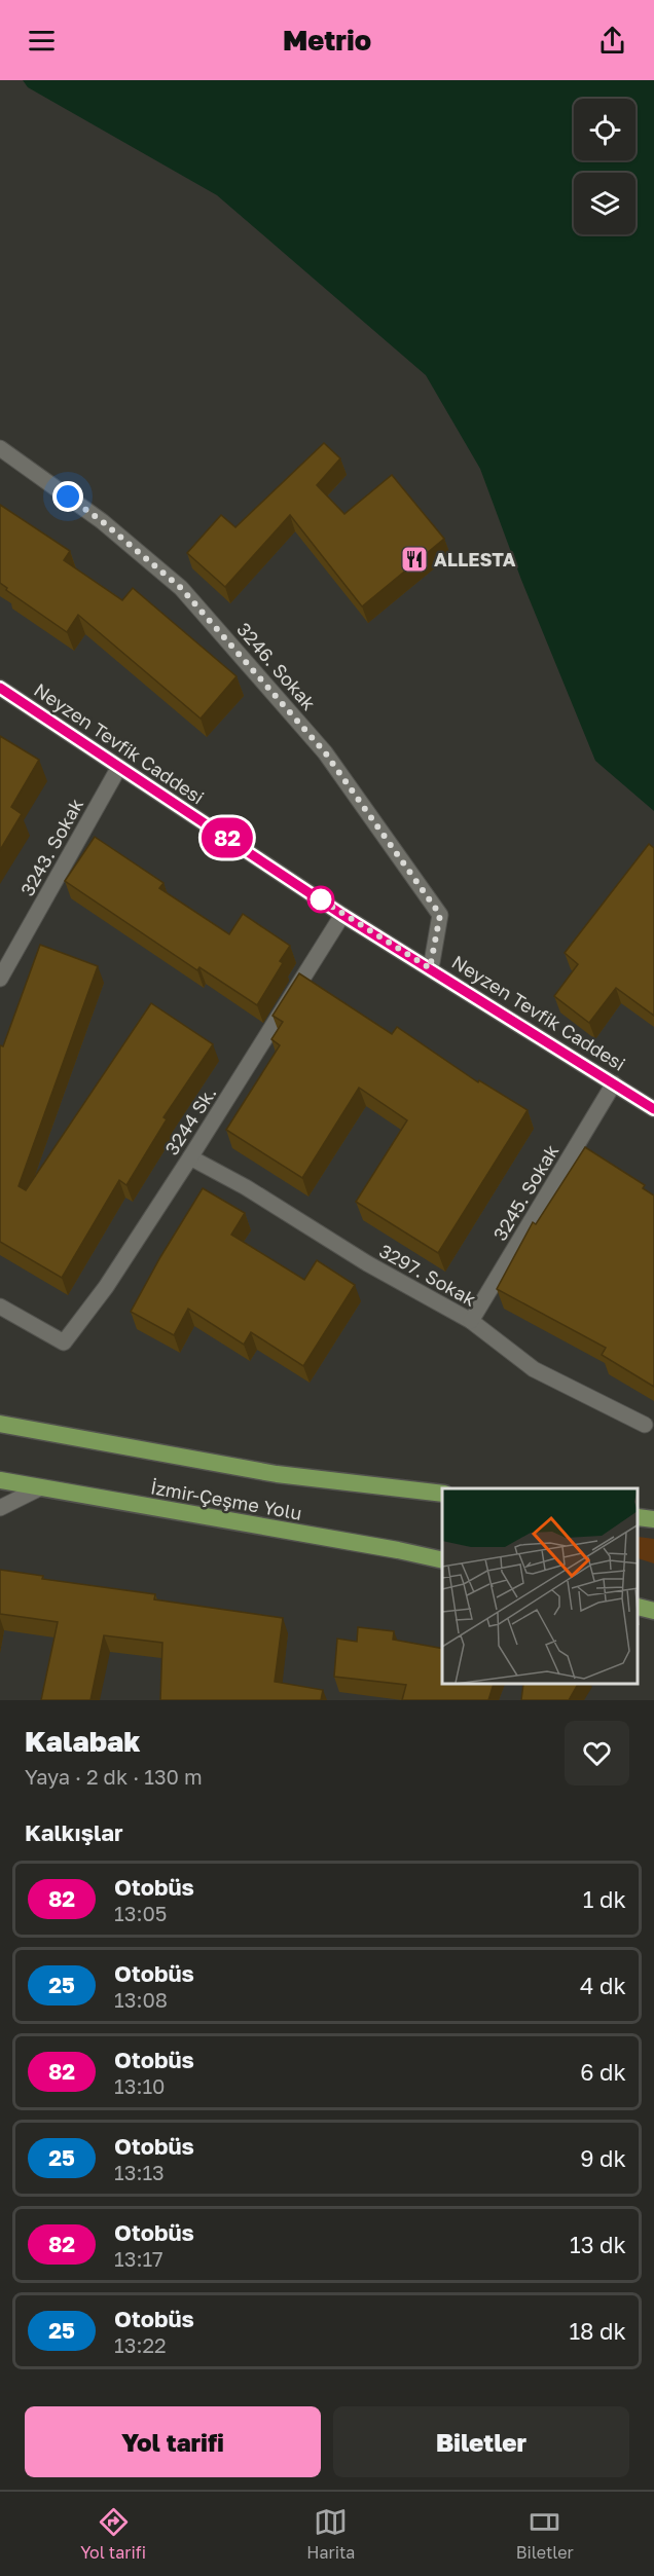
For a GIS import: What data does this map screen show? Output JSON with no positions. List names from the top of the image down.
{
  "streets": {
    "highway": ["İzmir-Çeşme Yolu"],
    "street": [
      "3246. Sokak",
      "Neyzen Tevfik Caddesi",
      "3243. Sokak",
      "3244 Sk.",
      "3245. Sokak",
      "3297. Sokak"
    ]
  },
  "crossings": [
    ["3246. Sokak", "Neyzen Tevfik Caddesi"],
    ["Neyzen Tevfik Caddesi", "3243. Sokak"],
    ["Neyzen Tevfik Caddesi", "3244 Sk."],
    ["Neyzen Tevfik Caddesi", "3245. Sokak"],
    ["3244 Sk.", "3297. Sokak"],
    ["3245. Sokak", "3297. Sokak"]
  ],
  "places": {
    "restaurant": ["ALLESTA"]
  },
  "lines": ["bus line 82"],
  "page": {
    "header": "Metrio",
    "on_map": "82",
    "heading": [
      ["Kalabak", "Yaya · 2 dk · 130 m"],
      "Kalkışlar"
    ],
    "list": [
      {
        "mark": "82",
        "name": "Otobüs",
        "note": "13:05",
        "value": "1 dk"
      },
      {
        "mark": "25",
        "name": "Otobüs",
        "note": "13:08",
        "value": "4 dk"
      },
      {
        "mark": "82",
        "name": "Otobüs",
        "note": "13:10",
        "value": "6 dk"
      },
      {
        "mark": "25",
        "name": "Otobüs",
        "note": "13:13",
        "value": "9 dk"
      },
      {
        "mark": "82",
        "name": "Otobüs",
        "note": "13:17",
        "value": "13 dk"
      },
      {
        "mark": "25",
        "name": "Otobüs",
        "note": "13:22",
        "value": "18 dk"
      }
    ],
    "buttons": ["Yol tarifi", "Biletler"],
    "tabs": ["Yol tarifi", "Harita", "Biletler"]
  }
}
